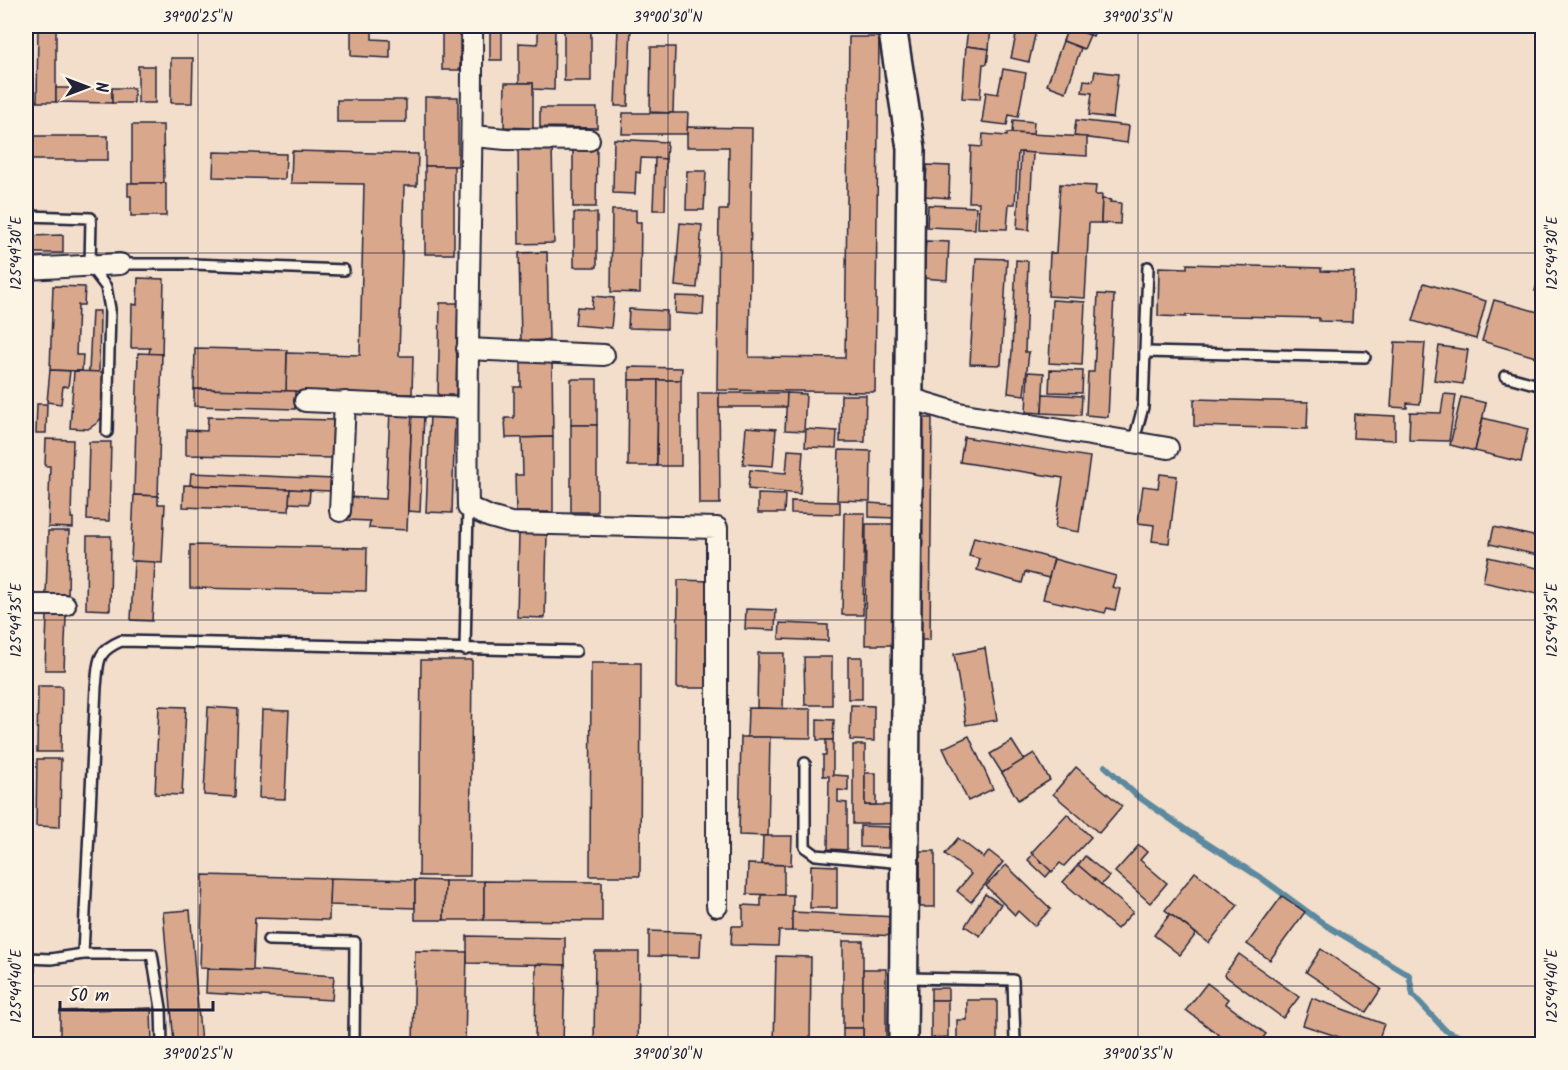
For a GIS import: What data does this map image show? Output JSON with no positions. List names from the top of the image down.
{
  "scale_bar": "50 m",
  "north": "right",
  "coordinates": [
    "39°00'25\"N",
    "39°00'30\"N",
    "39°00'35\"N",
    "125°49'30\"E",
    "125°49'35\"E",
    "125°49'40\"E"
  ]
}
